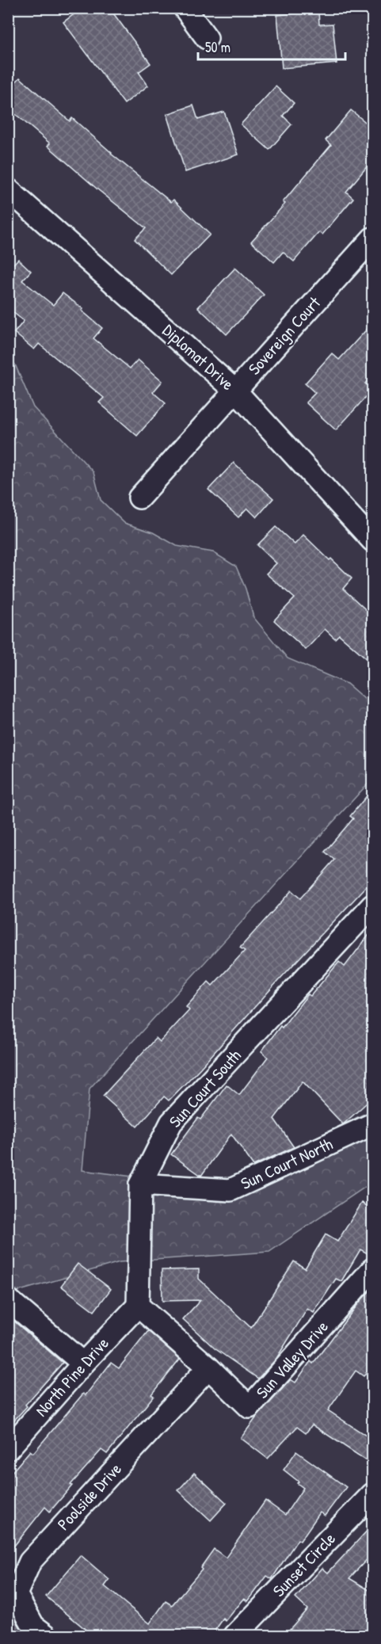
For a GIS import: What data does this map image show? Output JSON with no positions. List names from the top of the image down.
{
  "streets": {
    "street": [
      "Sovereign Court",
      "Diplomat Drive",
      "Sun Court South",
      "Sun Court North",
      "Sun Valley Drive",
      "North Pine Drive",
      "Poolside Drive",
      "Sunset Circle"
    ]
  },
  "crossings": [
    ["Sovereign Court", "Diplomat Drive"],
    ["Sun Court South", "Sun Court North"],
    ["Sun Court South", "North Pine Drive"],
    ["Sun Valley Drive", "Poolside Drive"]
  ],
  "scale_bar": "50 m"
}
